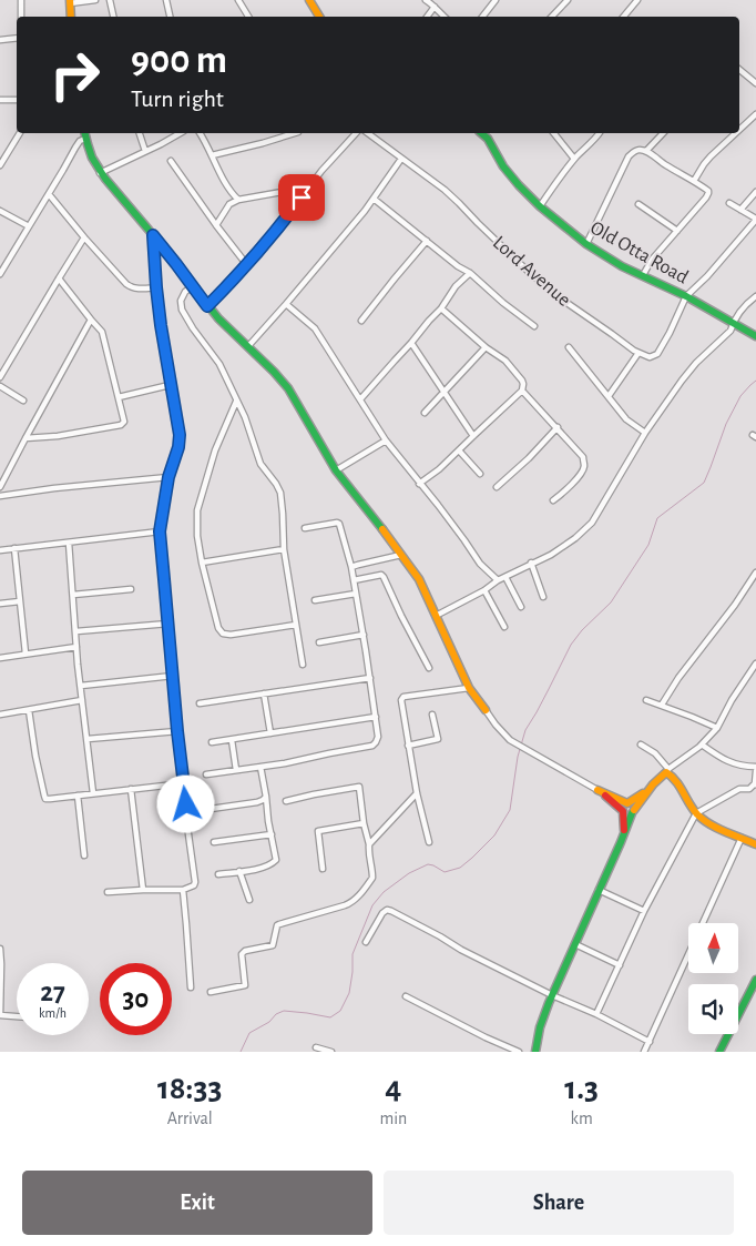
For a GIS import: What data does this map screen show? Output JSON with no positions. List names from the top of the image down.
{
  "streets": {
    "street": ["Old Otta Road", "Lord Avenue"]
  },
  "north": "top",
  "page": {
    "turn": ["900 m", "Turn right"],
    "speed": "27 km/h",
    "limit": "30",
    "eta": [
      "18:33",
      "Arrival",
      "4",
      "min",
      "1.3",
      "km"
    ],
    "buttons": ["Exit", "Share"]
  }
}
